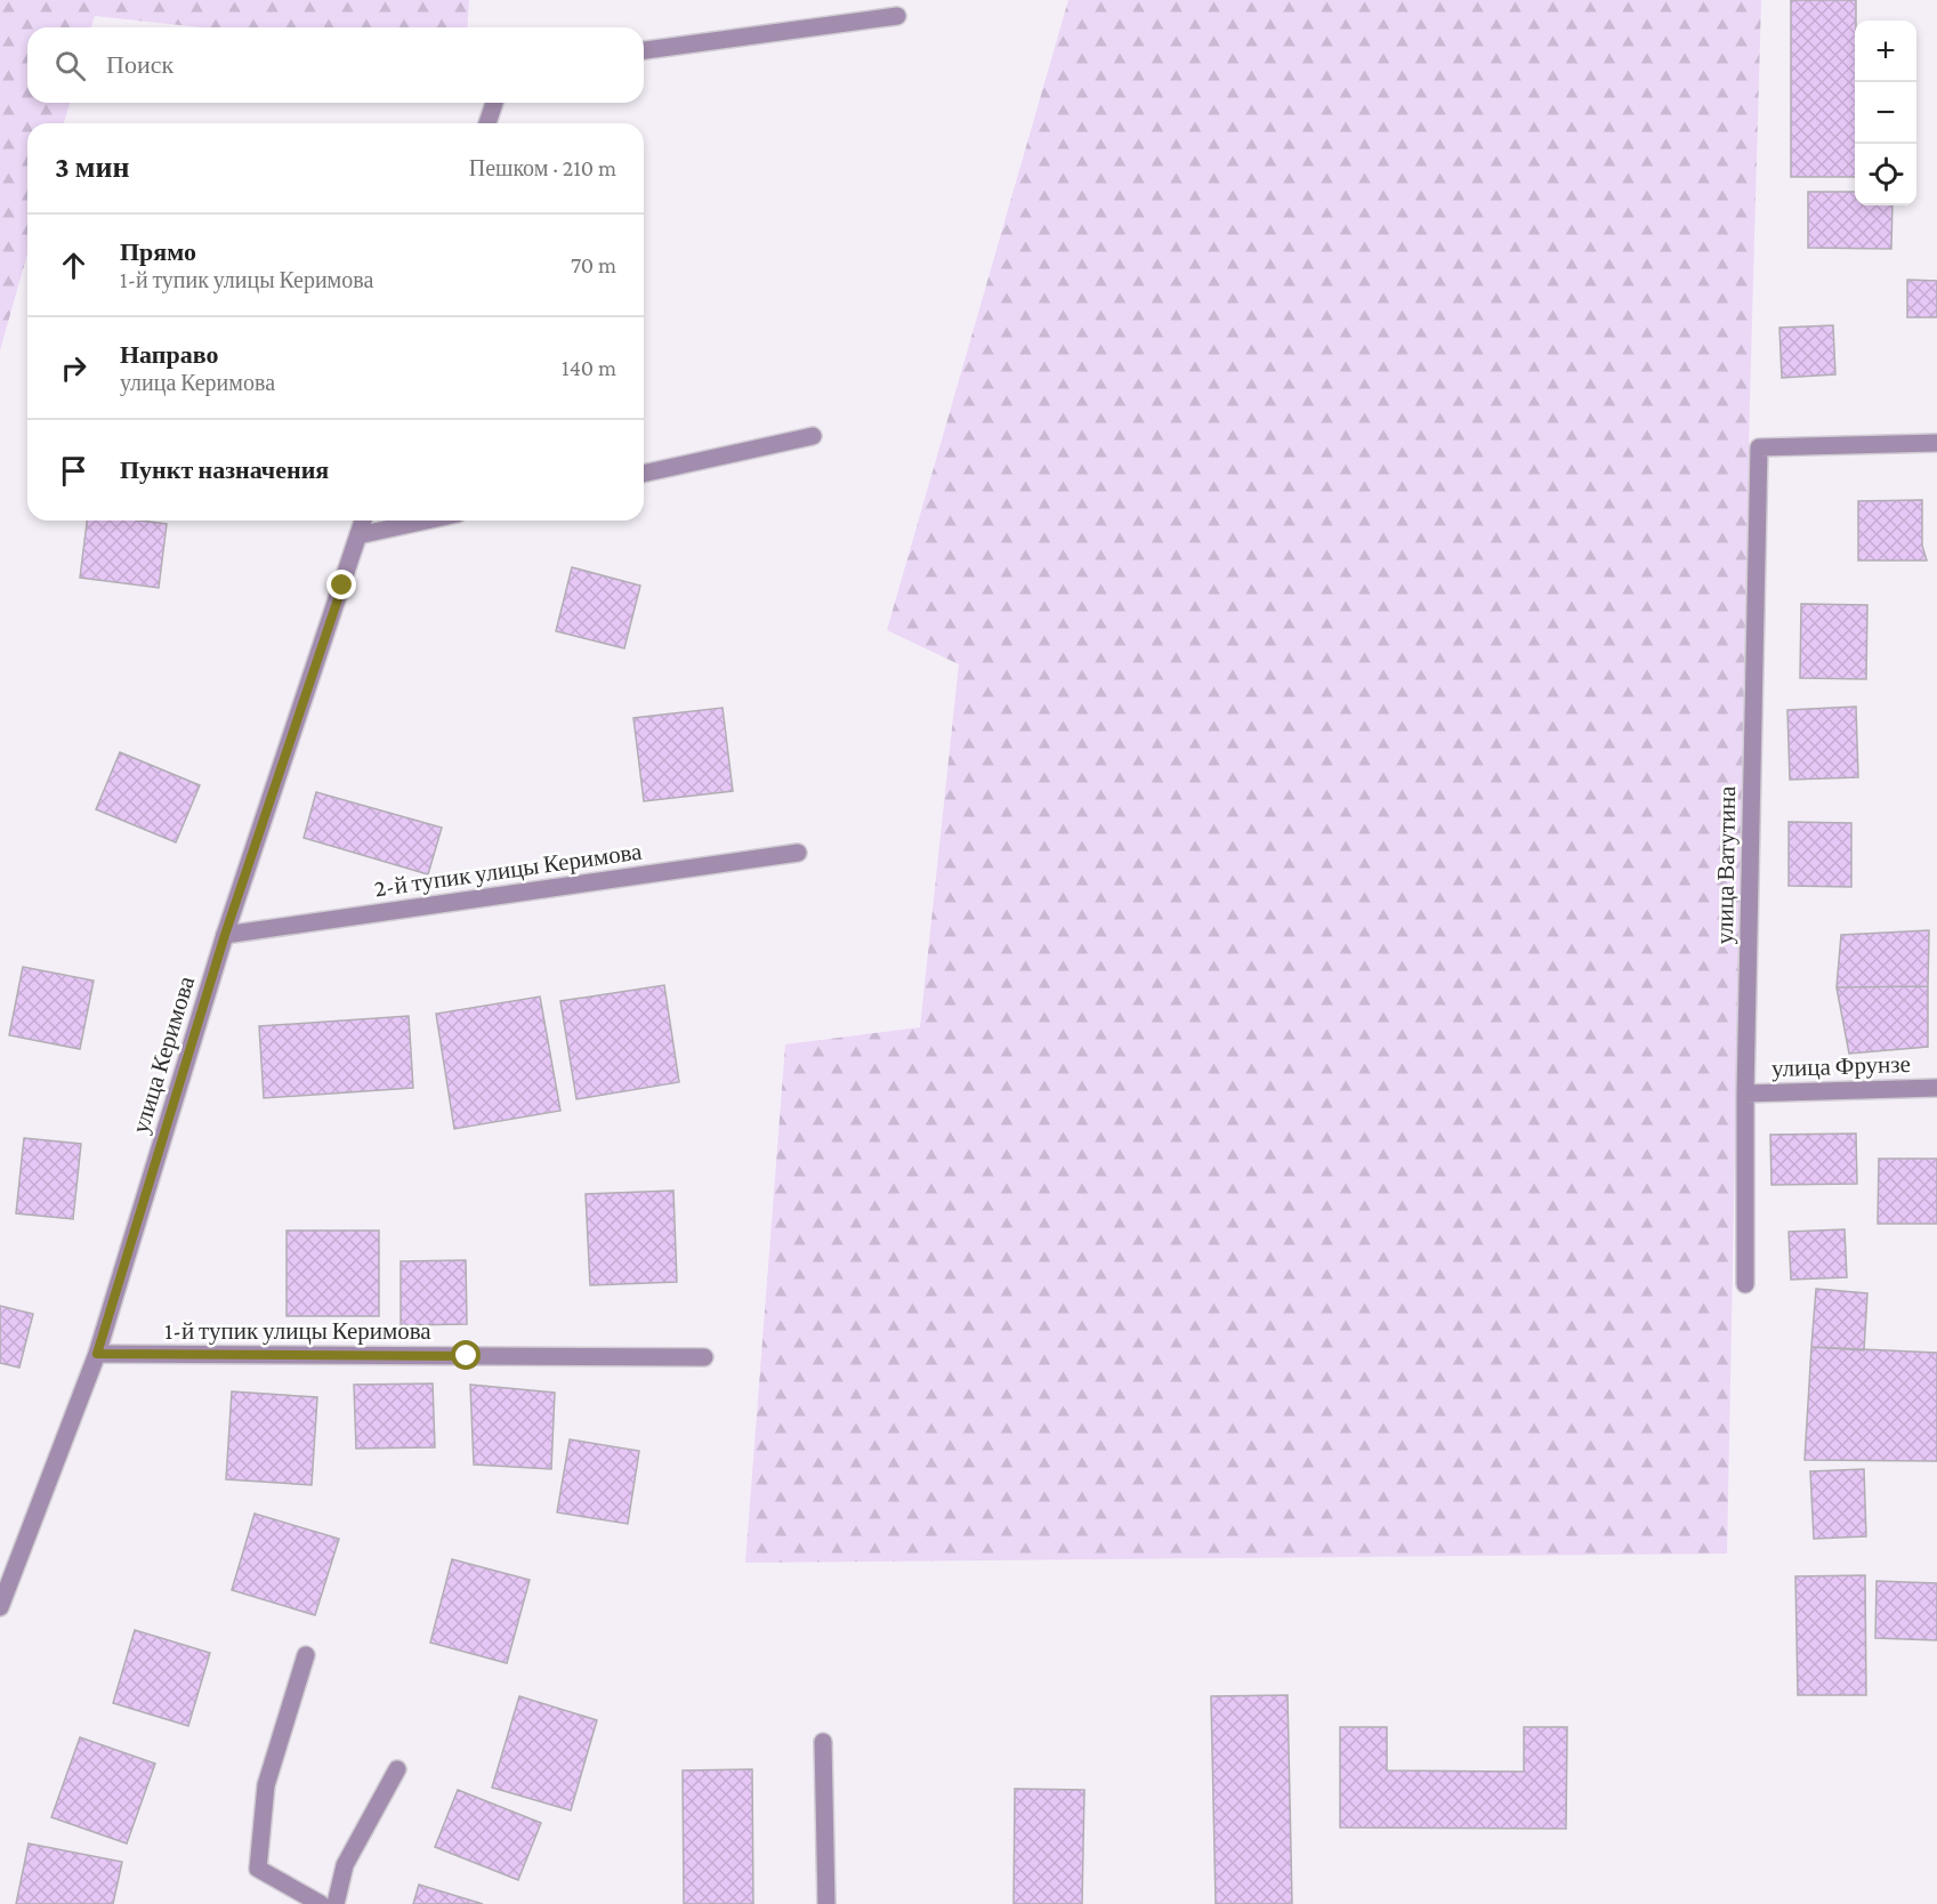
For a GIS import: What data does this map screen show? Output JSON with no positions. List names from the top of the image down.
{
  "streets": {
    "street": [
      "улица Ватутина",
      "2-й тупик улицы Керимова",
      "улица Керимова",
      "улица Фрунзе",
      "1-й тупик улицы Керимова"
    ]
  },
  "crossings": [
    ["улица Ватутина", "улица Фрунзе"],
    ["2-й тупик улицы Керимова", "улица Керимова"],
    ["улица Керимова", "1-й тупик улицы Керимова"]
  ],
  "page": {
    "map_buttons": ["+", "−"],
    "search": "Поиск",
    "heading": ["3 мин", "Пешком · 210 m"],
    "list": [
      ["Прямо", "1-й тупик улицы Керимова", "70 m"],
      ["Направо", "улица Керимова", "140 m"],
      "Пункт назначения"
    ]
  }
}
